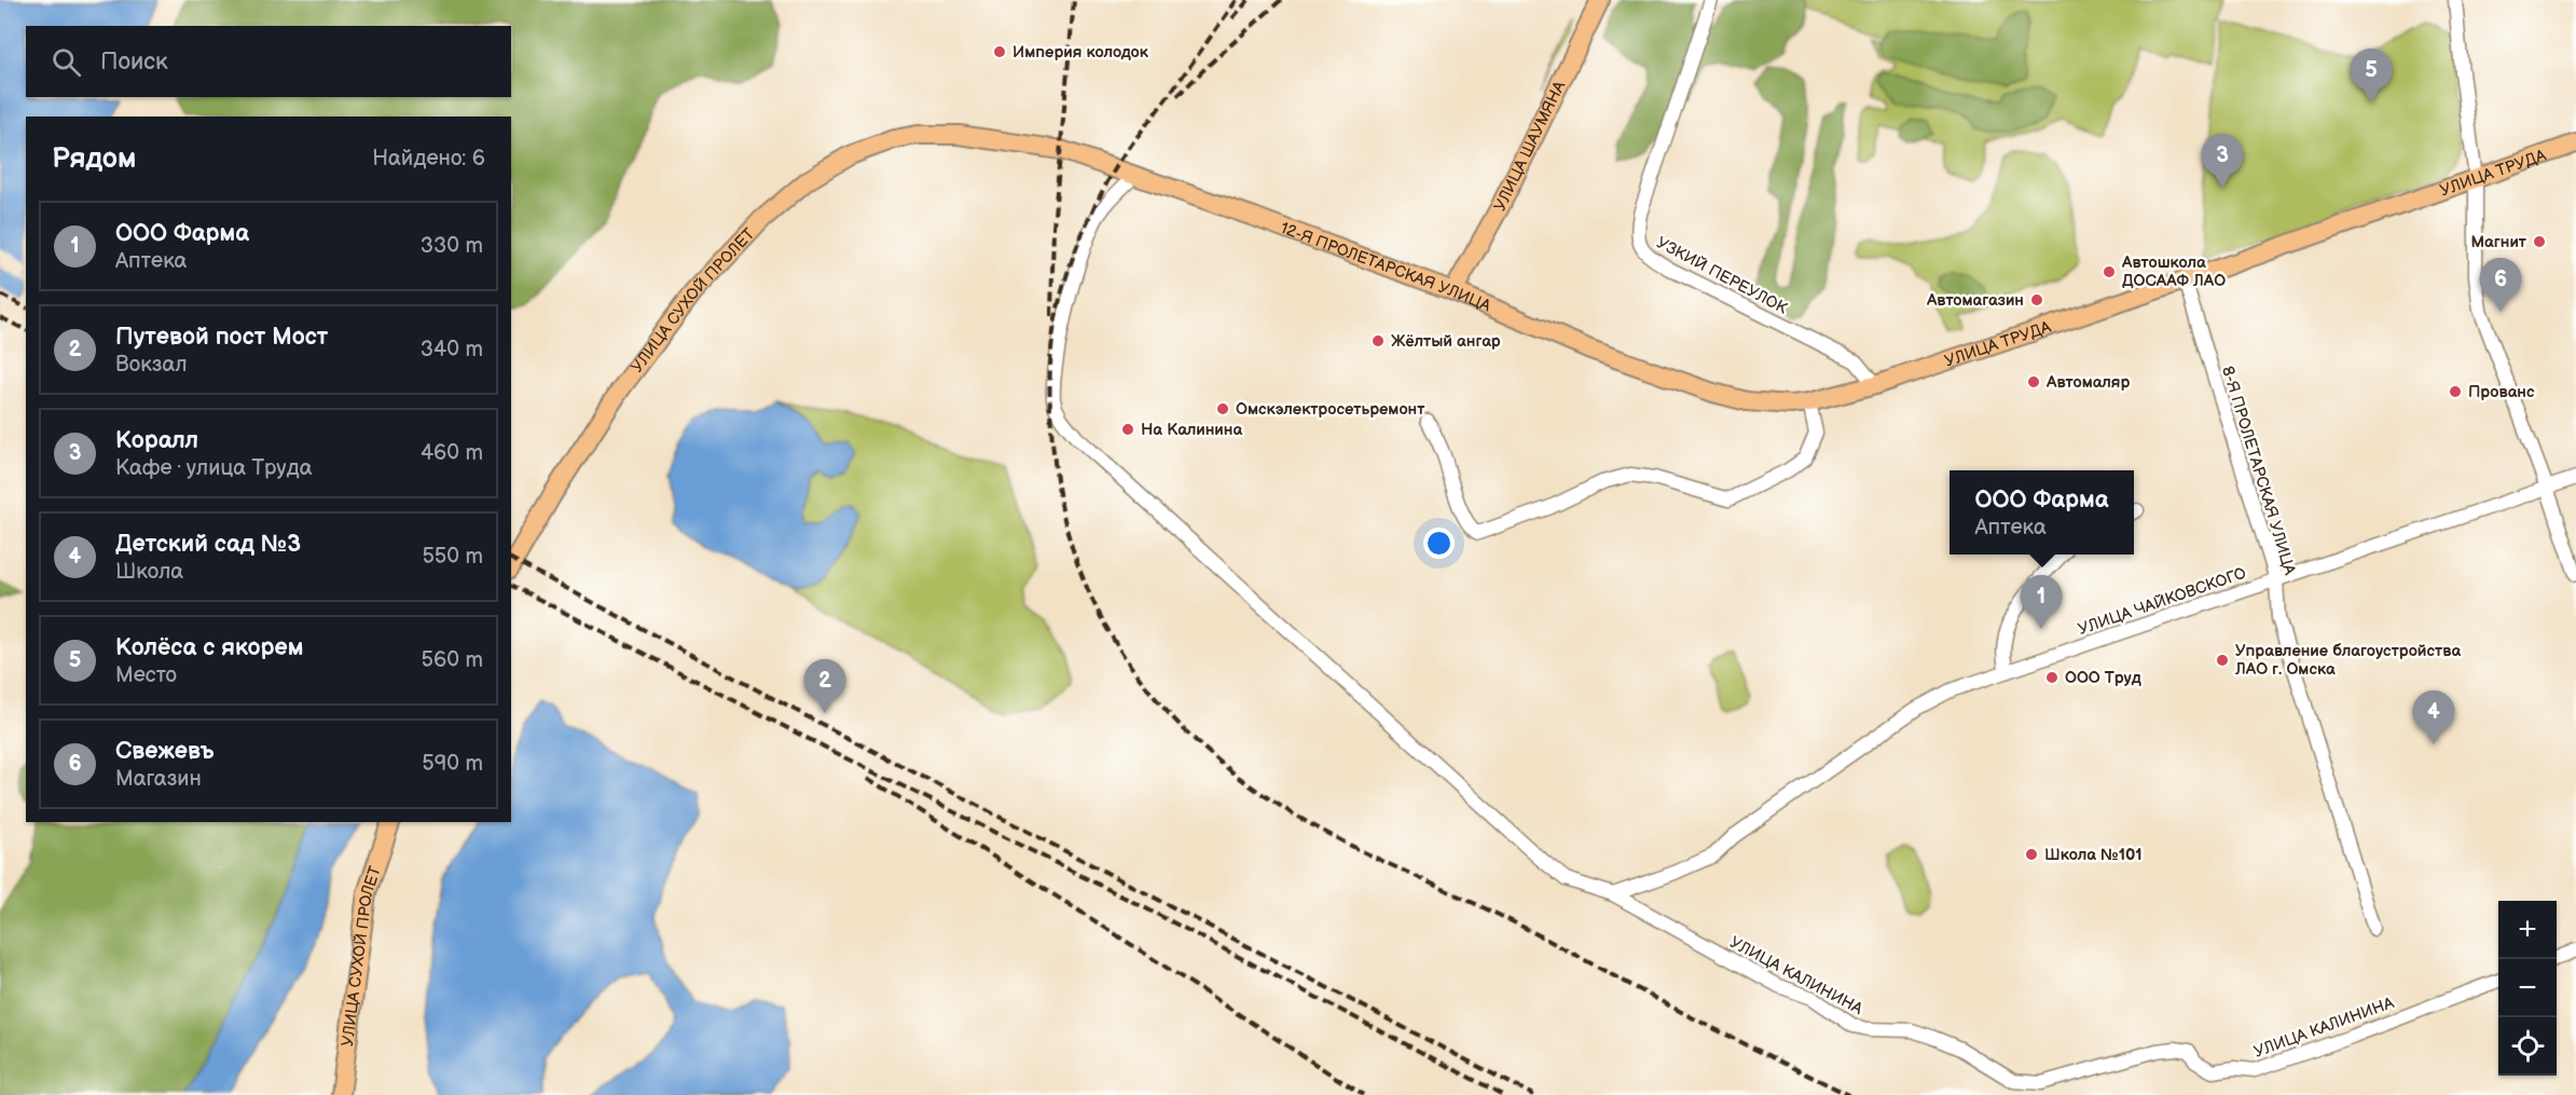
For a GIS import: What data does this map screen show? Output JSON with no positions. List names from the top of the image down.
{
  "streets": {
    "main road": [
      "УЛИЦА ШАУМЯНА",
      "УЛИЦА ТРУДА",
      "12-Я ПРОЛЕТАРСКАЯ УЛИЦА",
      "УЛИЦА СУХОЙ ПРОЛЕТ"
    ],
    "street": [
      "УЗКИЙ ПЕРЕУЛОК",
      "8-Я ПРОЛЕТАРСКАЯ УЛИЦА",
      "УЛИЦА ЧАЙКОВСКОГО",
      "УЛИЦА КАЛИНИНА"
    ]
  },
  "crossings": [
    ["УЛИЦА ШАУМЯНА", "12-Я ПРОЛЕТАРСКАЯ УЛИЦА"],
    ["УЛИЦА ТРУДА", "12-Я ПРОЛЕТАРСКАЯ УЛИЦА"],
    ["УЛИЦА ТРУДА", "УЗКИЙ ПЕРЕУЛОК"],
    ["УЛИЦА ТРУДА", "8-Я ПРОЛЕТАРСКАЯ УЛИЦА"],
    ["12-Я ПРОЛЕТАРСКАЯ УЛИЦА", "УЛИЦА СУХОЙ ПРОЛЕТ"],
    ["12-Я ПРОЛЕТАРСКАЯ УЛИЦА", "УЛИЦА КАЛИНИНА"],
    ["8-Я ПРОЛЕТАРСКАЯ УЛИЦА", "УЛИЦА ЧАЙКОВСКОГО"],
    ["УЛИЦА ЧАЙКОВСКОГО", "УЛИЦА КАЛИНИНА"]
  ],
  "places": [
    "Империя колодок",
    "Магнит",
    "Автошкола ДОСААФ ЛАО",
    "Автомагазин",
    "Жёлтый ангар",
    "Автомаляр",
    "Прованс",
    "Омскэлектросетьремонт",
    "На Калинина",
    "Управление благоустройства ЛАО г. Омска",
    "ООО Труд",
    "Школа №101"
  ],
  "page": {
    "search": "Поиск",
    "pins": [
      "5",
      "3",
      "6",
      "1",
      "2",
      "4"
    ],
    "heading": ["Рядом", "Найдено: 6"],
    "list": [
      {
        "mark": "1",
        "name": "ООО Фарма",
        "note": "Аптека",
        "value": "330 m"
      },
      {
        "mark": "2",
        "name": "Путевой пост Мост",
        "note": "Вокзал",
        "value": "340 m"
      },
      {
        "mark": "3",
        "name": "Коралл",
        "note": "Кафе · улица Труда",
        "value": "460 m"
      },
      {
        "mark": "4",
        "name": "Детский сад №3",
        "note": "Школа",
        "value": "550 m"
      },
      {
        "mark": "5",
        "name": "Колёса с якорем",
        "note": "Место",
        "value": "560 m"
      },
      {
        "mark": "6",
        "name": "Свежевъ",
        "note": "Магазин",
        "value": "590 m"
      }
    ],
    "popup": ["ООО Фарма", "Аптека"],
    "map_buttons": ["+", "−"]
  }
}
